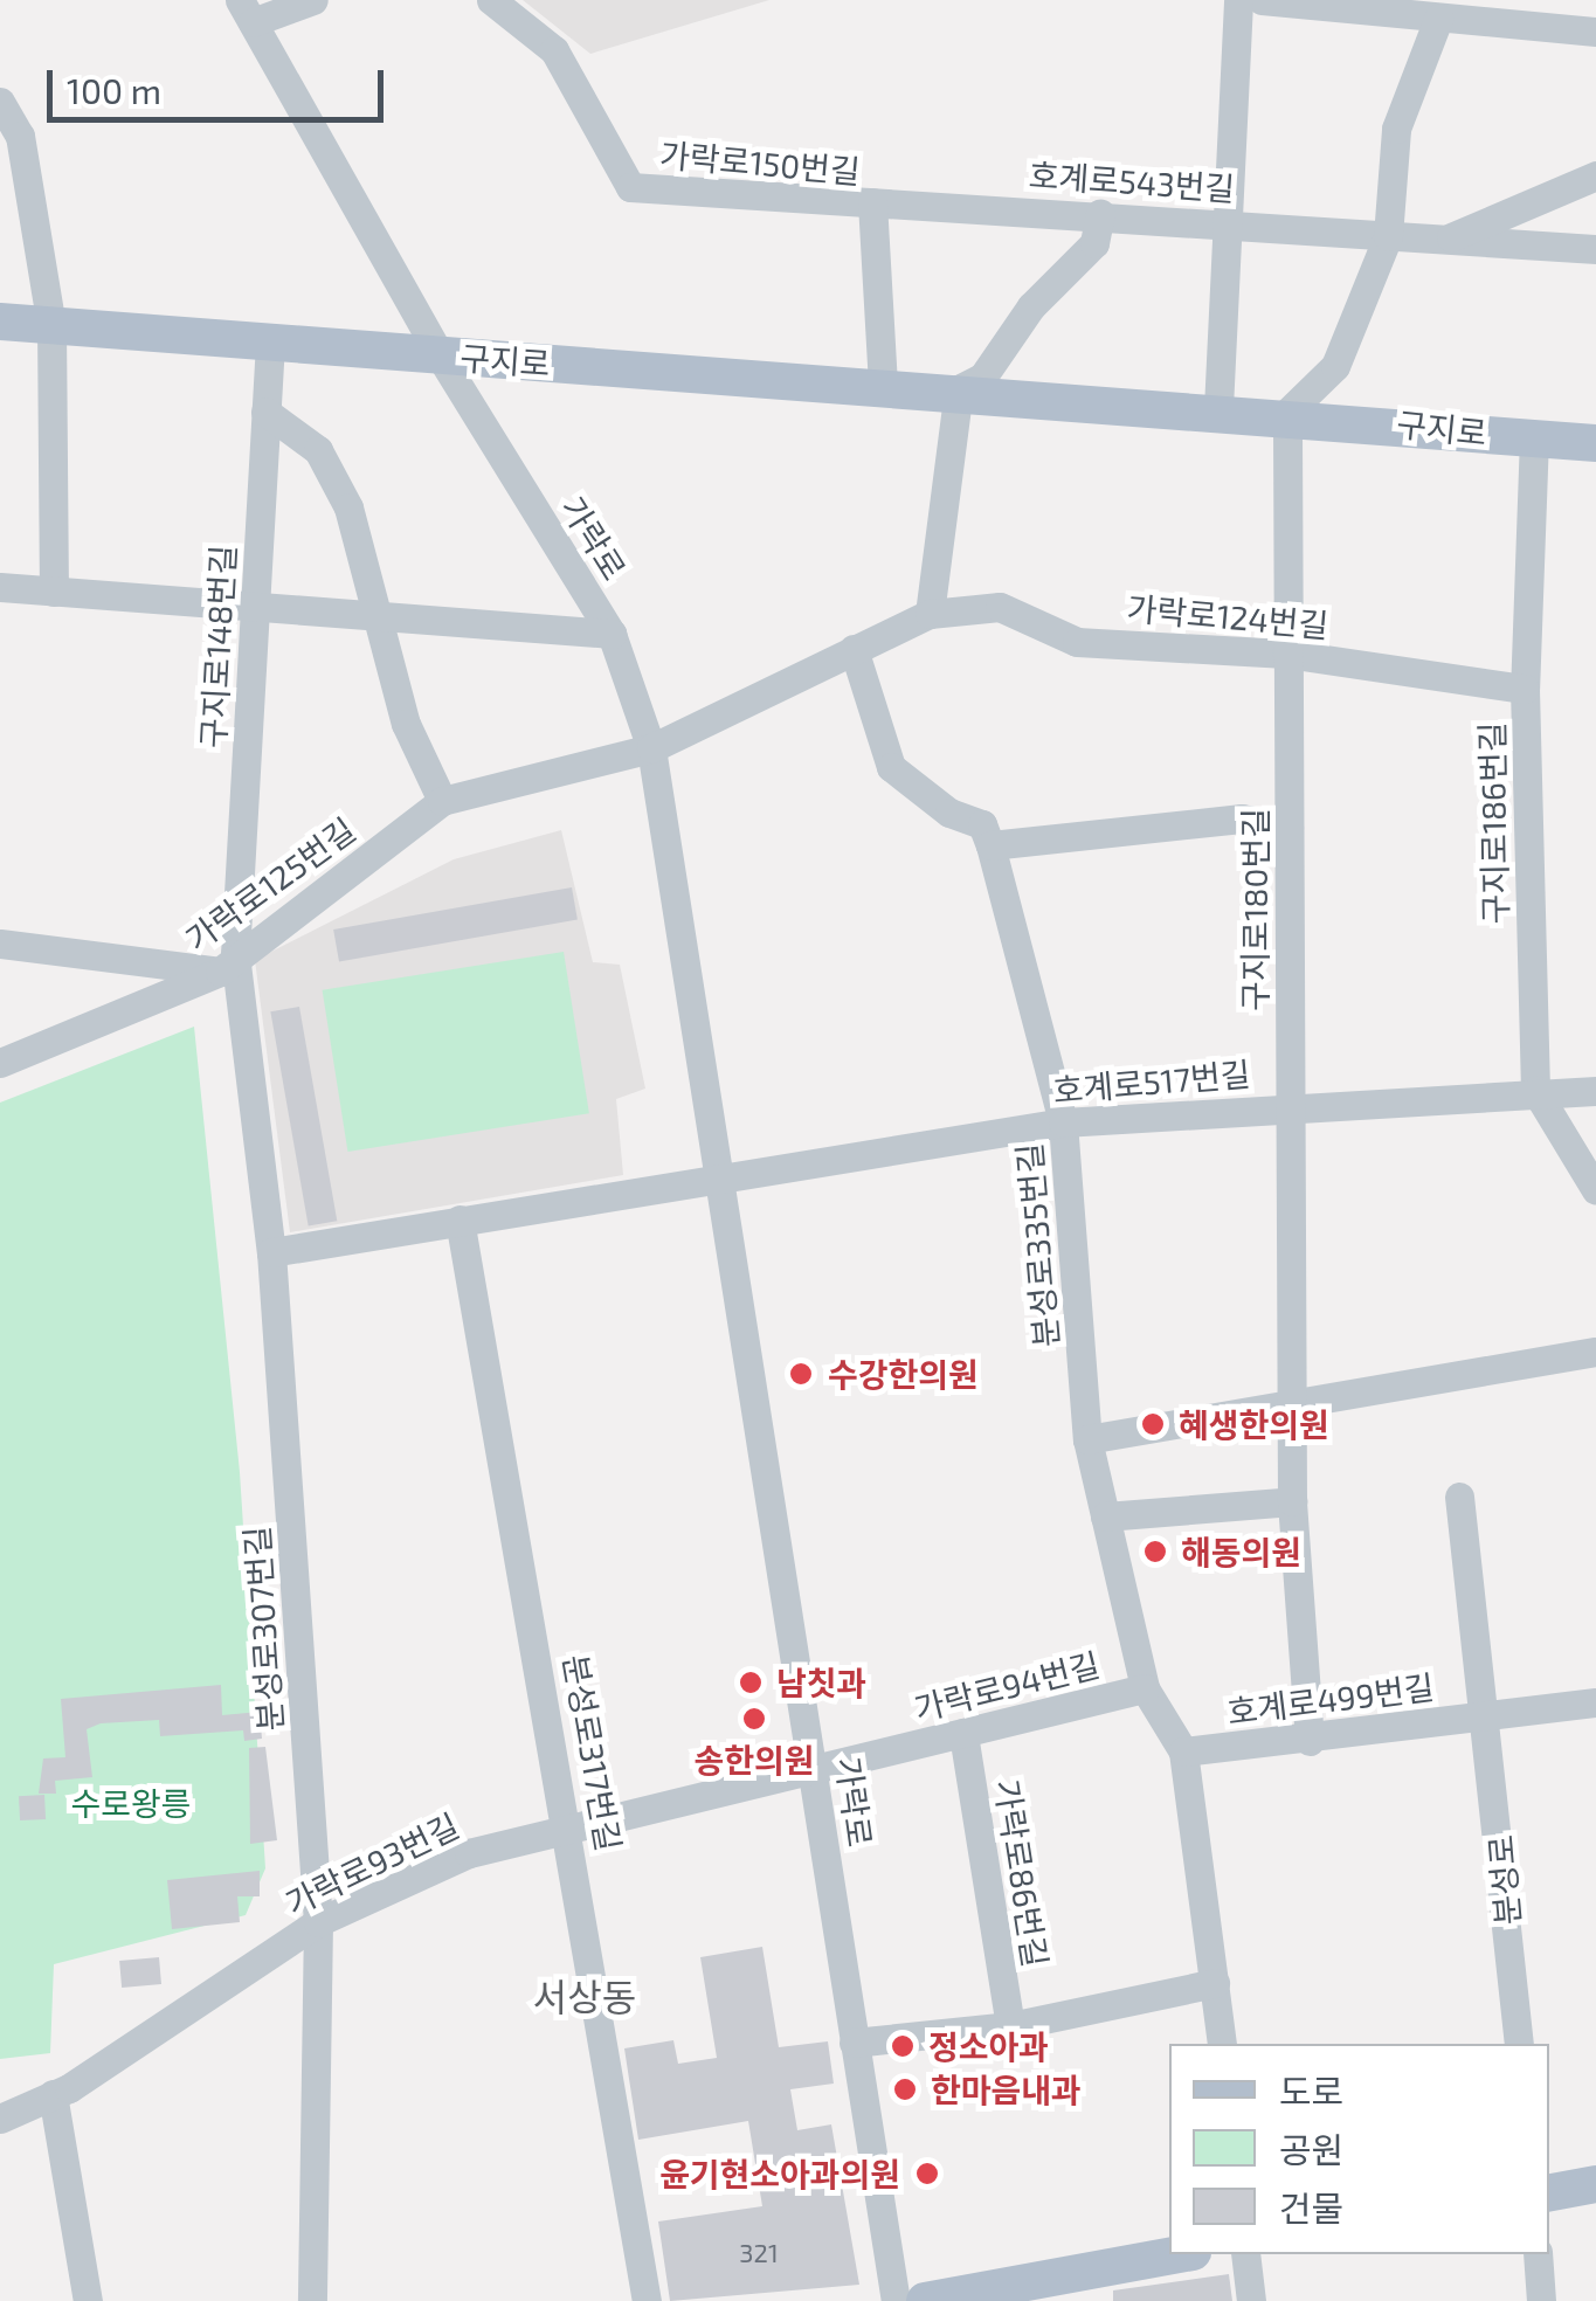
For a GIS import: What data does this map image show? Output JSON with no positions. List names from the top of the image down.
{
  "streets": {
    "main road": ["구지로"],
    "street": [
      "가락로150번길",
      "호계로543번길",
      "가락로",
      "가락로124번길",
      "구지로148번길",
      "구지로186번길",
      "가락로125번길",
      "구지로180번길",
      "호계로517번길",
      "분성로335번길",
      "분성로307번길",
      "가락로94번길",
      "호계로499번길",
      "분성로317번길",
      "가락로93번길",
      "가락로86번길",
      "분성로"
    ]
  },
  "crossings": [
    ["가락로150번길", "호계로543번길"],
    ["가락로150번길", "구지로"],
    ["구지로", "가락로"],
    ["구지로", "구지로148번길"],
    ["구지로", "구지로186번길"],
    ["구지로", "구지로180번길"],
    ["가락로", "가락로124번길"],
    ["가락로", "가락로125번길"],
    ["가락로", "호계로517번길"],
    ["가락로", "가락로94번길"],
    ["가락로", "가락로93번길"],
    ["가락로124번길", "구지로186번길"],
    ["가락로124번길", "가락로125번길"],
    ["가락로124번길", "구지로180번길"],
    ["구지로148번길", "가락로125번길"],
    ["구지로148번길", "분성로307번길"],
    ["구지로186번길", "호계로517번길"],
    ["가락로125번길", "분성로307번길"],
    ["구지로180번길", "호계로517번길"],
    ["구지로180번길", "호계로499번길"],
    ["호계로517번길", "분성로335번길"],
    ["분성로335번길", "가락로94번길"],
    ["분성로335번길", "호계로499번길"],
    ["분성로307번길", "가락로93번길"],
    ["가락로94번길", "가락로93번길"],
    ["가락로94번길", "가락로86번길"],
    ["호계로499번길", "분성로"],
    ["분성로317번길", "가락로93번길"]
  ],
  "districts": ["서상동"],
  "parks": ["수로왕릉"],
  "places": [
    "수강한의원",
    "혜생한의원",
    "해동의원",
    "남칫과",
    "송한의원",
    "정소아과",
    "한마음내과",
    "윤기현소아과의원"
  ],
  "house_numbers": ["321"],
  "legend": ["도로", "공원", "건물"],
  "scale_bar": "100 m"
}
